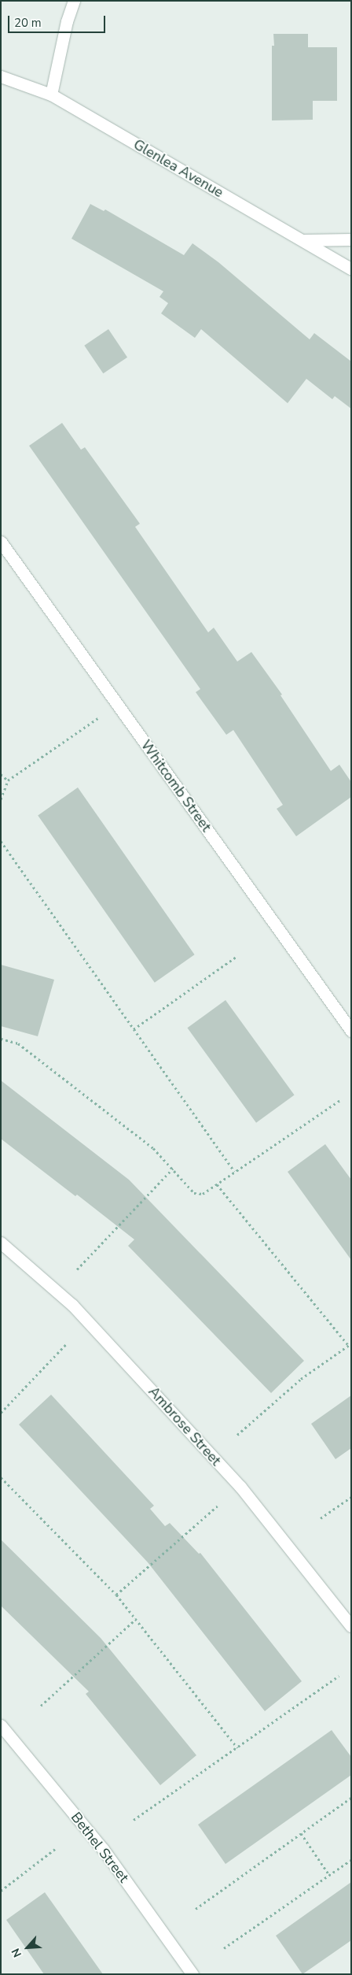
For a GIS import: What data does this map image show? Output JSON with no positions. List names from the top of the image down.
{
  "streets": {
    "street": [
      "Glenlea Avenue",
      "Whitcomb Street",
      "Ambrose Street",
      "Bethel Street"
    ]
  },
  "scale_bar": "20 m",
  "north": "bottom left"
}
